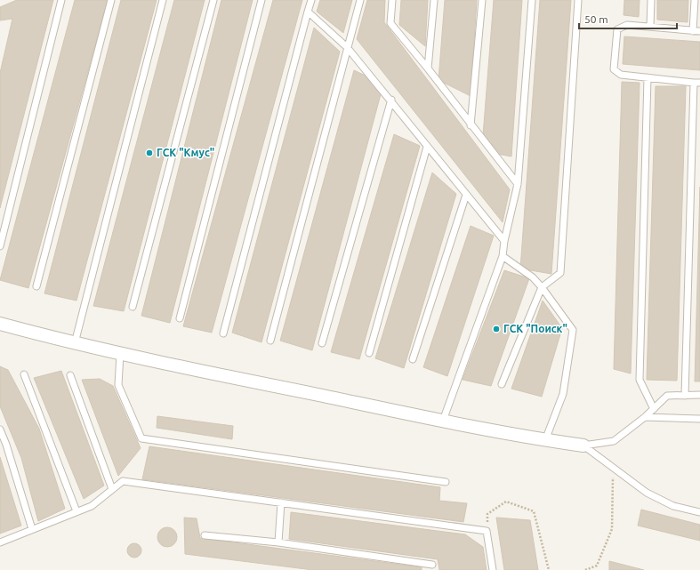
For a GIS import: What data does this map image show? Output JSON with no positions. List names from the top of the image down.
{
  "places": ["ГСК \"Кмус\"", "ГСК \"Поиск\""],
  "scale_bar": "50 m"
}
